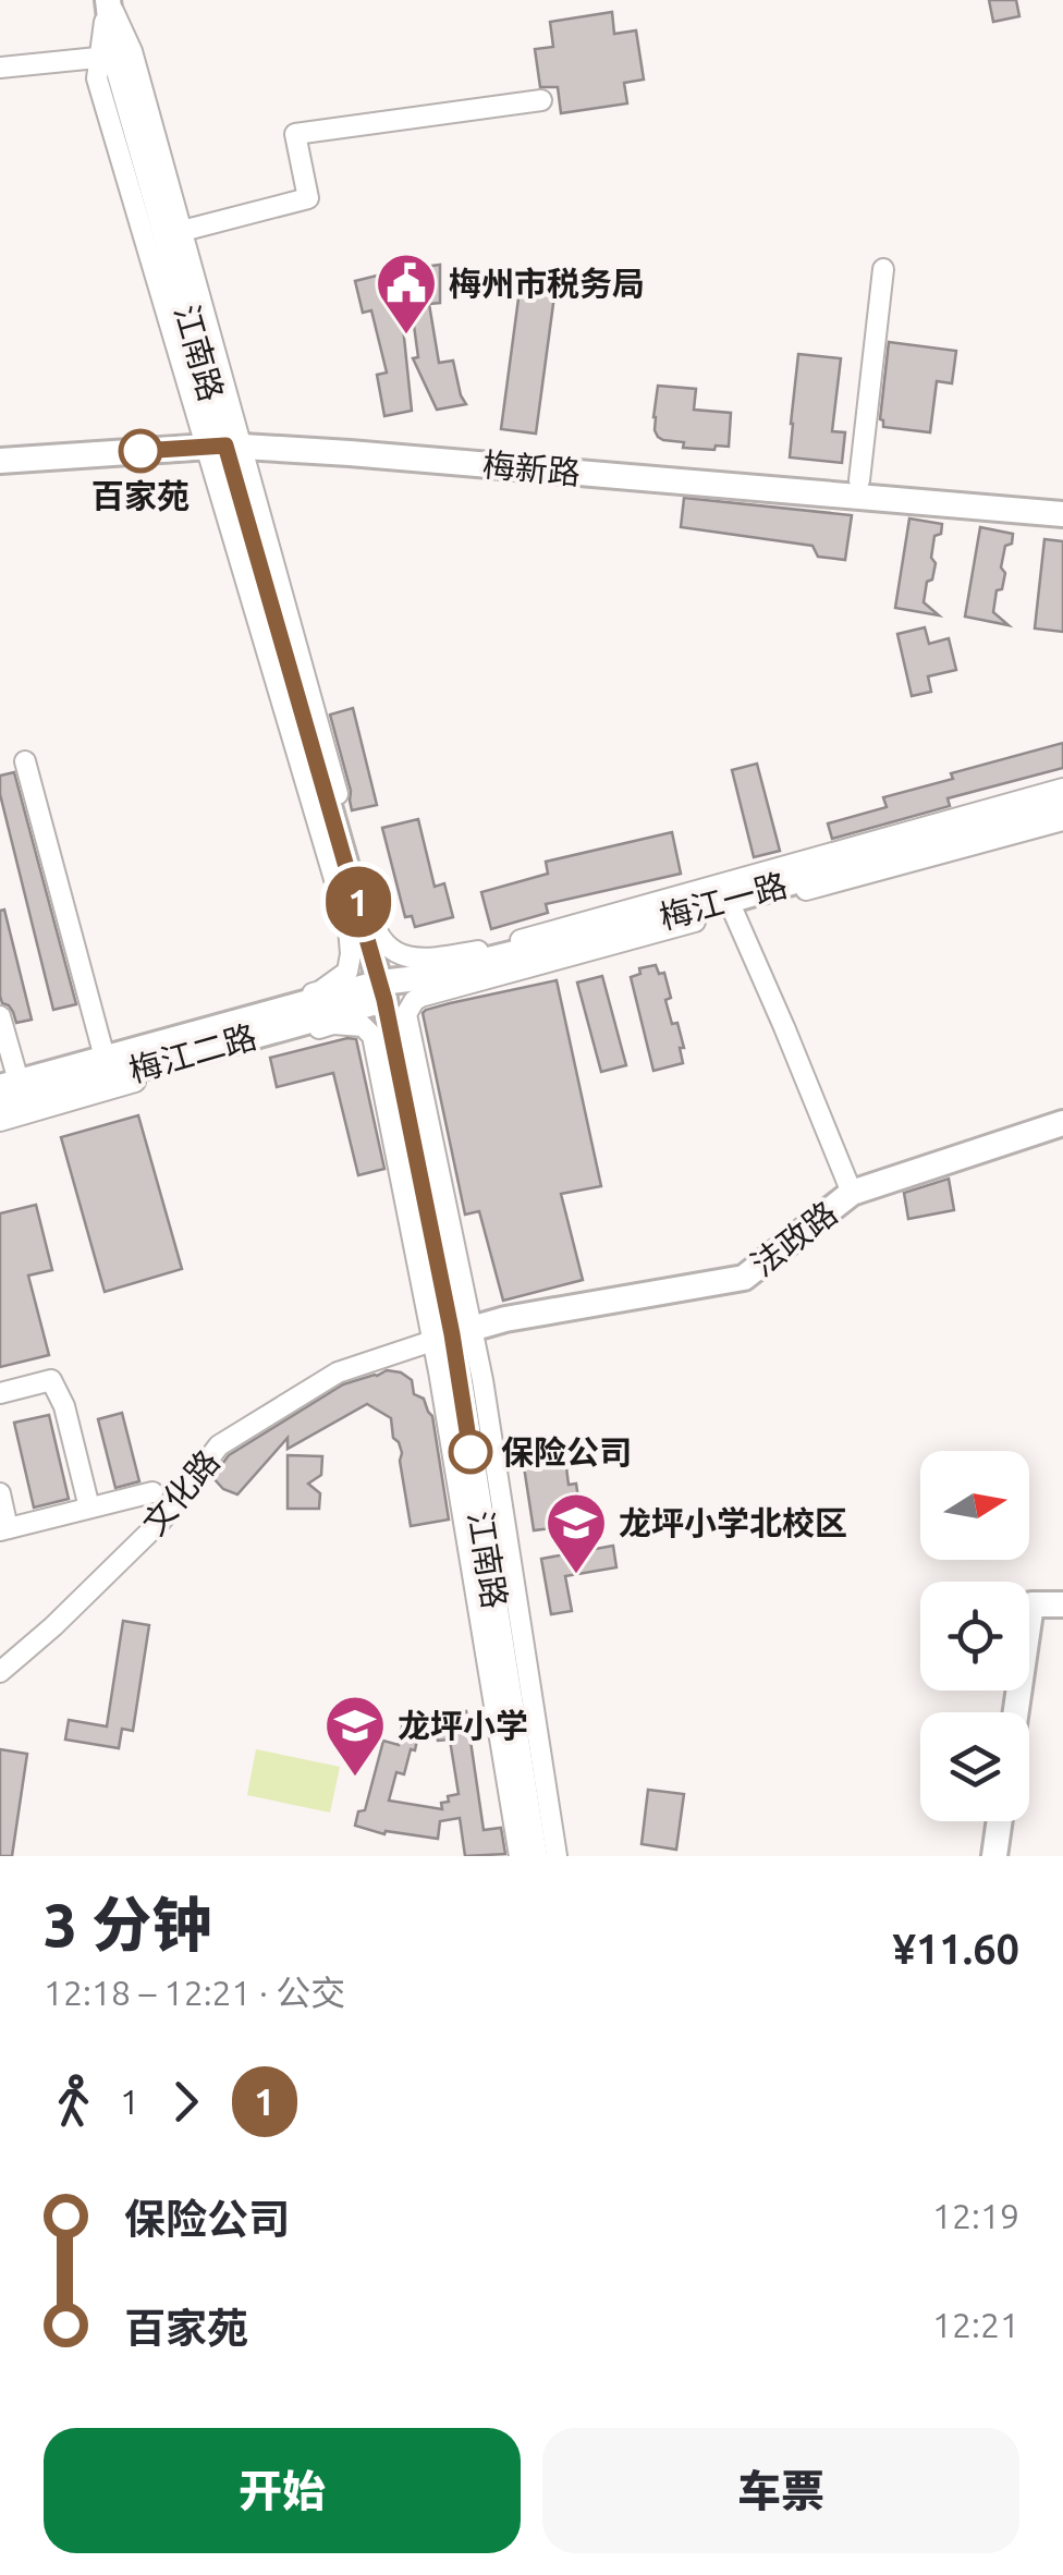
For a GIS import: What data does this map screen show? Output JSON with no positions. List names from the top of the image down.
{
  "streets": {
    "main road": [
      "江南路",
      "梅新路",
      "梅江一路",
      "梅江二路",
      "法政路"
    ],
    "street": ["文化路"]
  },
  "crossings": [
    ["江南路", "梅新路"],
    ["江南路", "梅江一路"],
    ["江南路", "梅江二路"],
    ["江南路", "法政路"],
    ["江南路", "文化路"],
    ["梅江一路", "梅江二路"],
    ["法政路", "文化路"]
  ],
  "places": {
    "public building": ["梅州市税务局"],
    "other": ["百家苑", "保险公司"],
    "school or university": ["龙坪小学北校区", "龙坪小学"]
  },
  "lines": ["bus line 1"],
  "north": "right",
  "page": {
    "on_map": "1",
    "heading": ["3 分钟", "12:18 – 12:21 · 公交", "¥11.60"],
    "legs": ["1", "1"],
    "list": [
      {
        "name": "保险公司",
        "value": "12:19"
      },
      {
        "name": "百家苑",
        "value": "12:21"
      }
    ],
    "buttons": ["开始", "车票"]
  }
}
